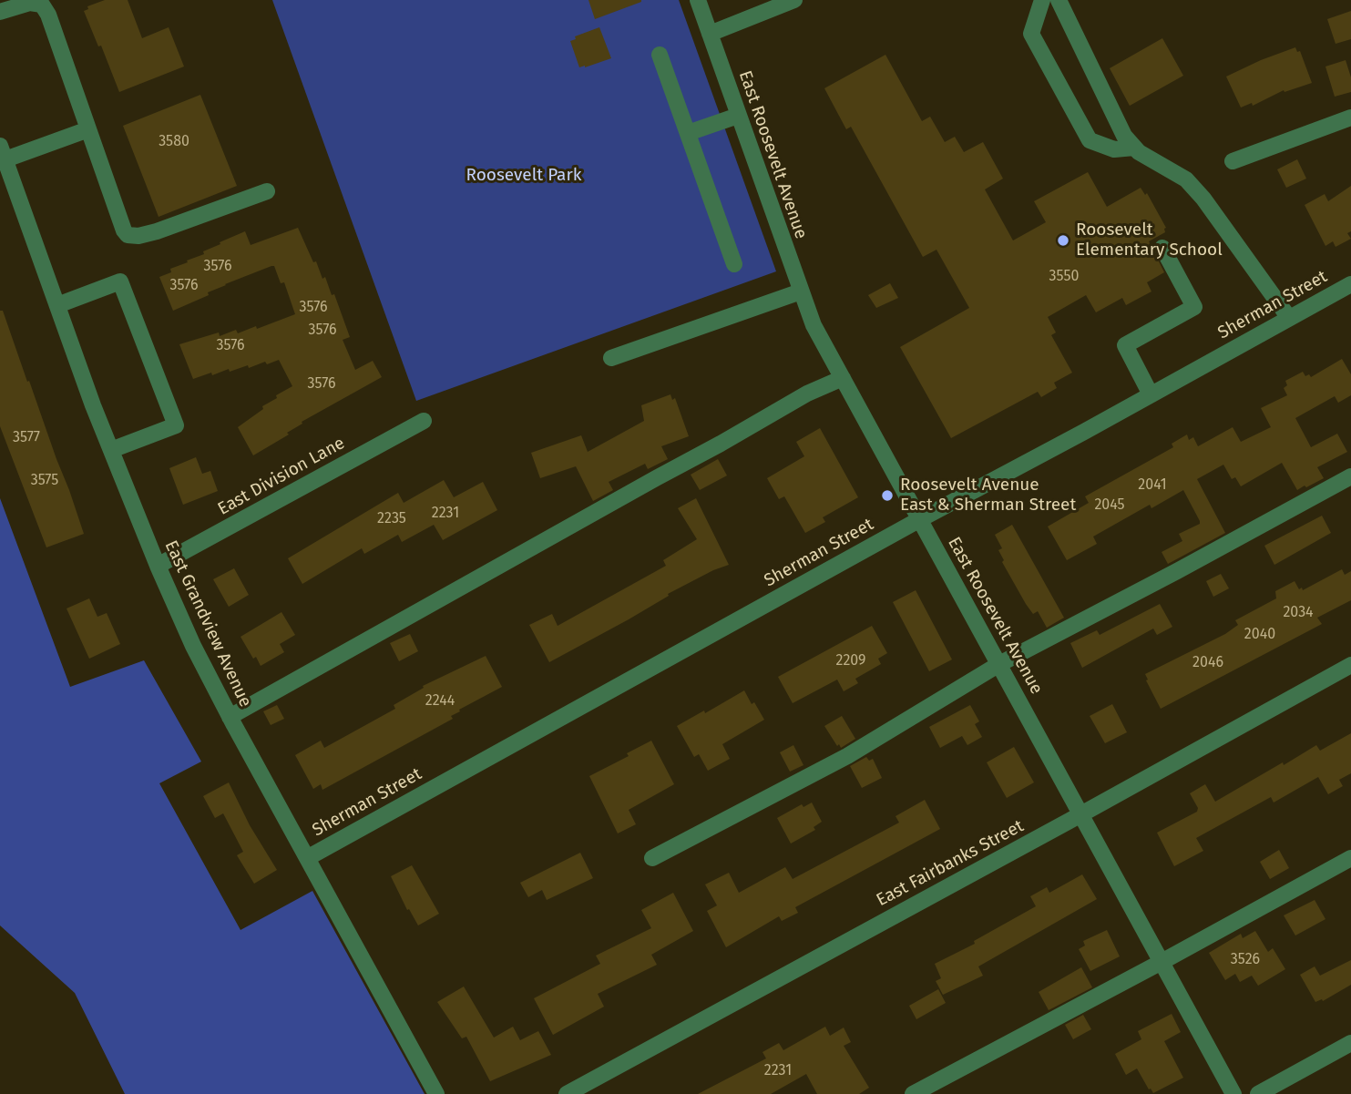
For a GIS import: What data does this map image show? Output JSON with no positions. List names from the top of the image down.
{
  "streets": {
    "street": [
      "East Roosevelt Avenue",
      "Sherman Street",
      "East Division Lane",
      "East Grandview Avenue",
      "East Fairbanks Street"
    ]
  },
  "crossings": [
    ["East Roosevelt Avenue", "Sherman Street"],
    ["East Roosevelt Avenue", "East Fairbanks Street"],
    ["Sherman Street", "East Grandview Avenue"],
    ["East Division Lane", "East Grandview Avenue"]
  ],
  "parks": ["Roosevelt Park"],
  "places": ["Roosevelt Elementary School", "Roosevelt Avenue East & Sherman Street"],
  "house_numbers": [
    "3580",
    "3576",
    "3550",
    "3576",
    "3576",
    "3576",
    "3576",
    "3576",
    "3577",
    "3575",
    "2041",
    "2045",
    "2231",
    "2235",
    "2034",
    "2040",
    "2209",
    "2046",
    "2244",
    "3526",
    "2231"
  ]
}
